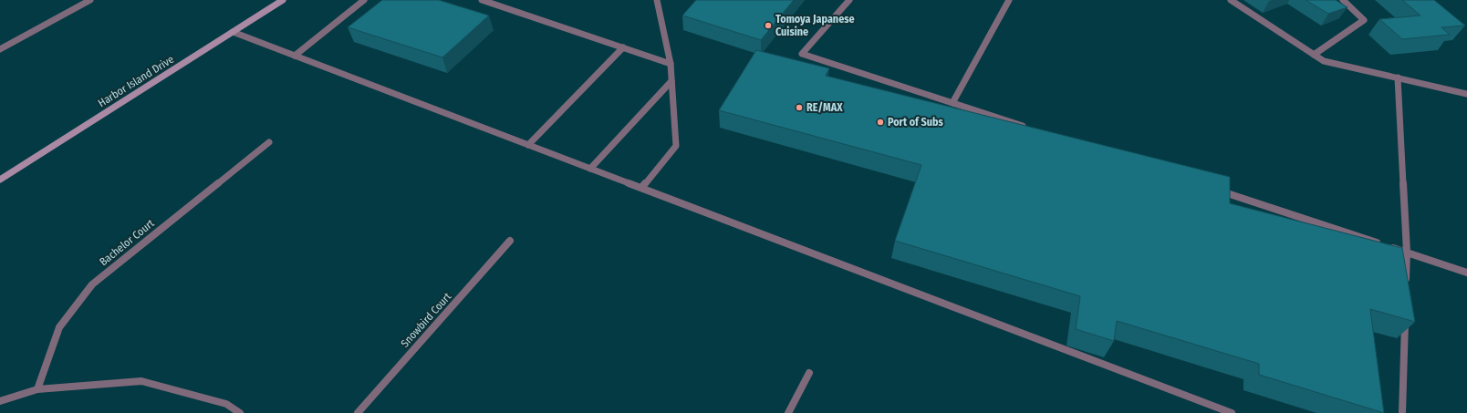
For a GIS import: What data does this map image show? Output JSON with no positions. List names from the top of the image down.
{
  "streets": {
    "street": ["Harbor Island Drive", "Bachelor Court", "Snowbird Court"]
  },
  "places": ["Tomoya Japanese Cuisine", "RE/MAX", "Port of Subs"]
}
